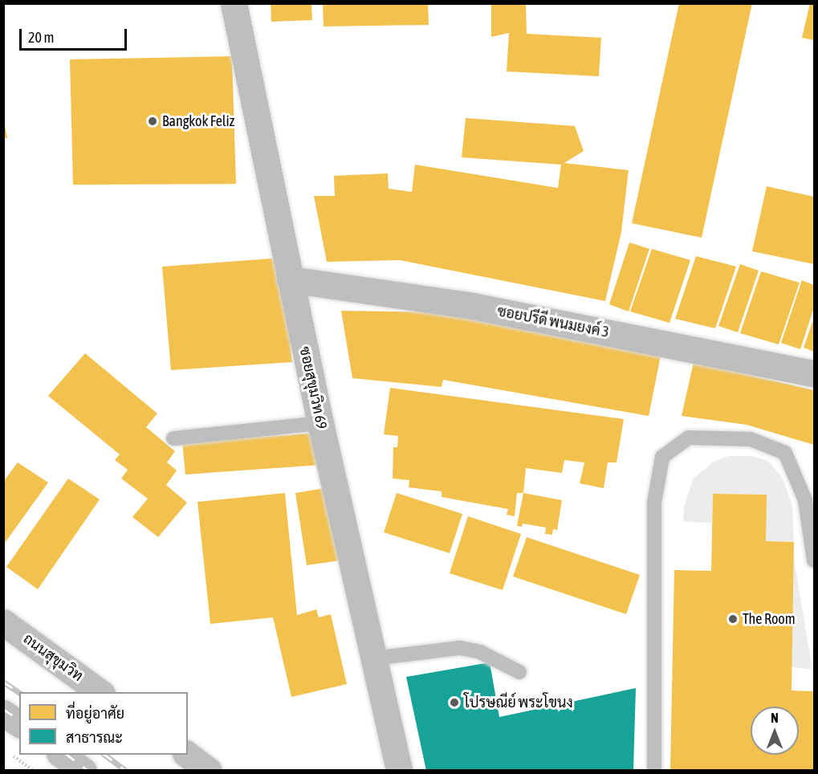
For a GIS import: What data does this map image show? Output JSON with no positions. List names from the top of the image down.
{
  "streets": {
    "street": ["ซอยปรีดี พนมยงค์ 3", "ซอยสุขุมวิท 69", "ถนนสุขุมวิท"]
  },
  "crossings": [
    ["ซอยปรีดี พนมยงค์ 3", "ซอยสุขุมวิท 69"]
  ],
  "places": ["Bangkok Feliz", "The Room", "โปรษณีย์ พระโขนง"],
  "legend": ["ที่อยู่อาศัย", "สาธารณะ"],
  "scale_bar": "20 m",
  "north": "top"
}
